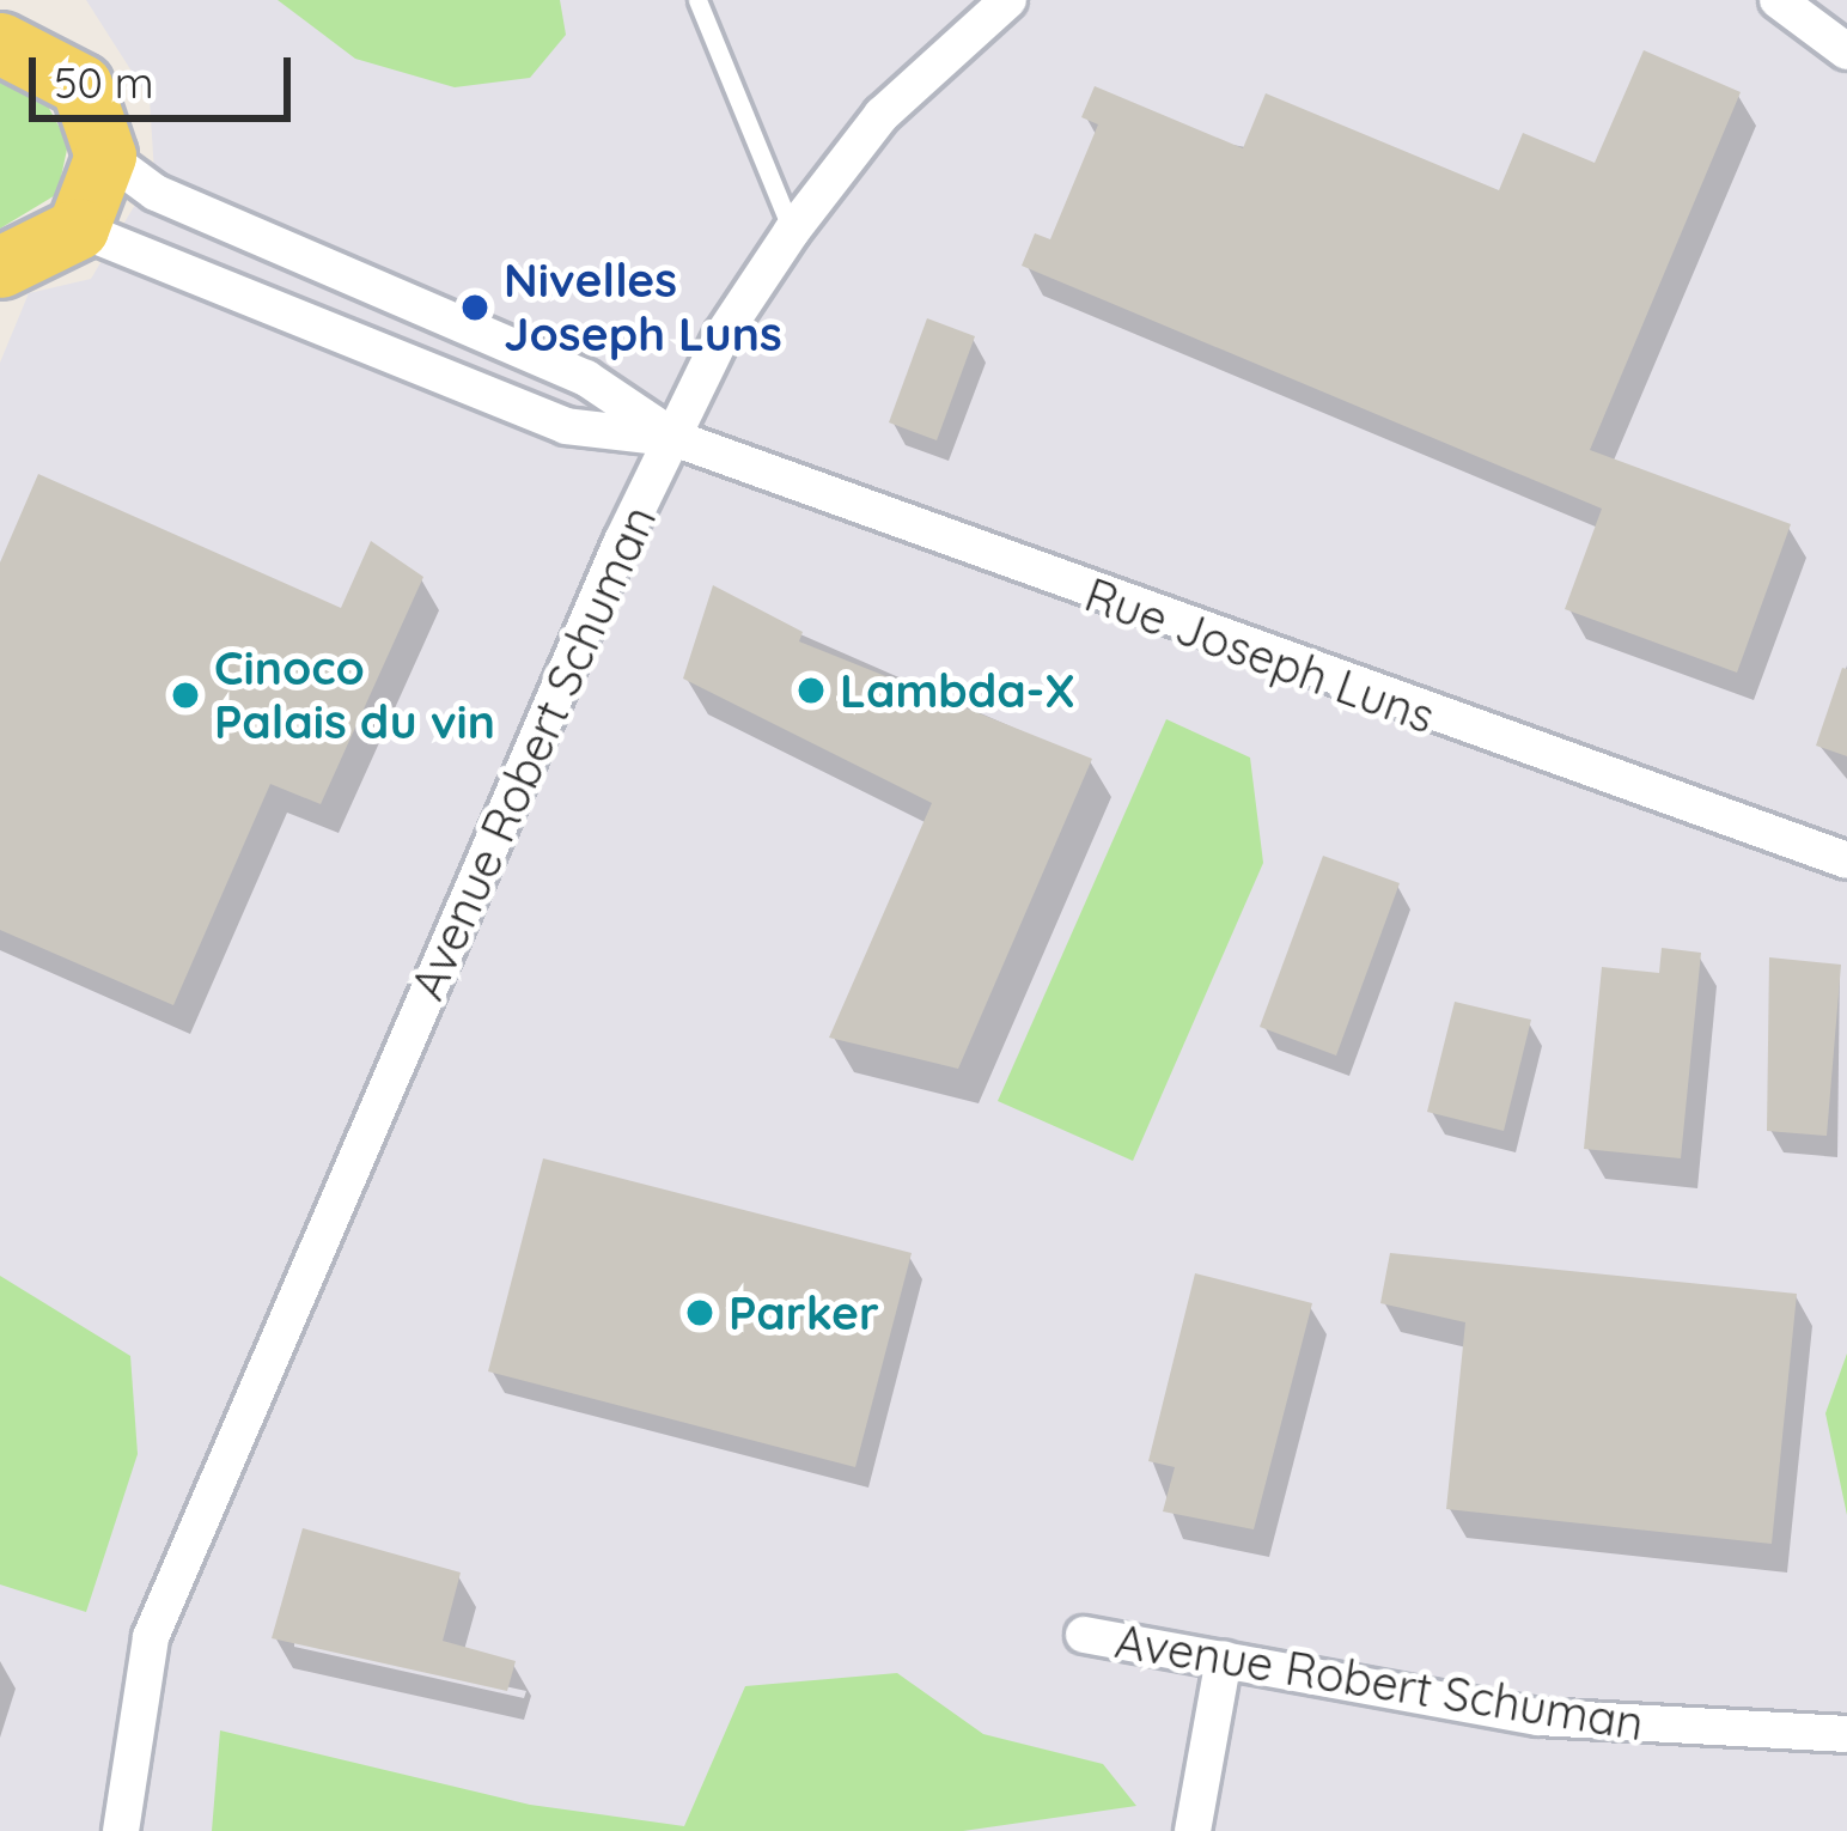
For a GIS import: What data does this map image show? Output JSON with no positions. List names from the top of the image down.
{
  "streets": {
    "street": ["Rue Joseph Luns", "Avenue Robert Schuman"]
  },
  "crossings": [
    ["Rue Joseph Luns", "Avenue Robert Schuman"]
  ],
  "places": [
    "Nivelles Joseph Luns",
    "Lambda-X",
    "Cinoco Palais du vin",
    "Parker"
  ],
  "scale_bar": "50 m"
}
